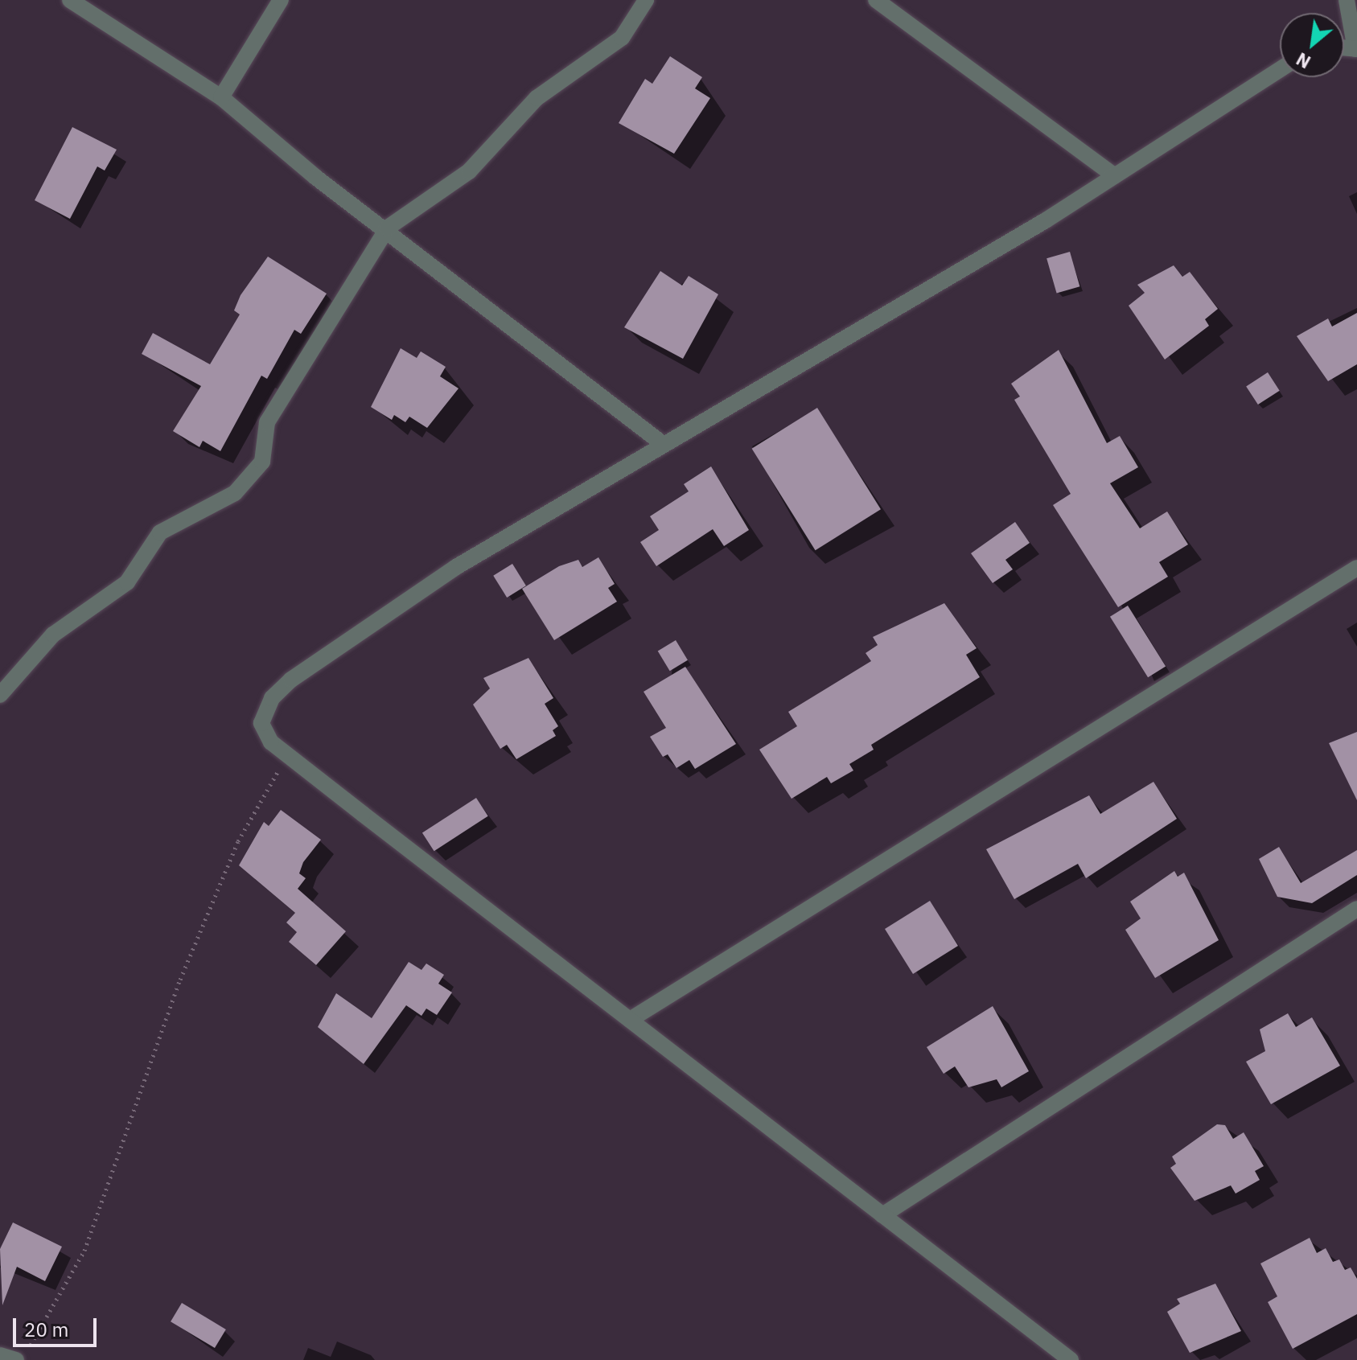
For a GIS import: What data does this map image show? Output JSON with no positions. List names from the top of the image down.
{
  "scale_bar": "20 m",
  "north": "bottom left"
}
